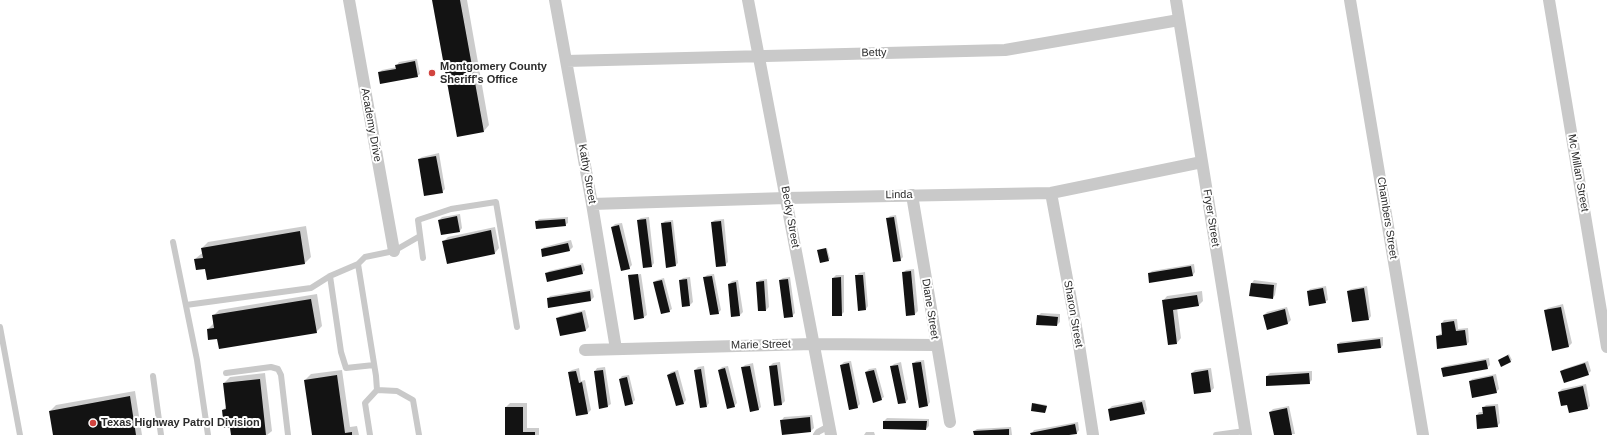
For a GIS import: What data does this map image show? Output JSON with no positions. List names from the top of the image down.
{
  "streets": {
    "street": [
      "Betty",
      "Academy Drive",
      "Mc Millan Street",
      "Kathy Street",
      "Linda",
      "Becky Street",
      "Fryer Street",
      "Chambers Street",
      "Diane Street",
      "Sharon Street",
      "Marie Street"
    ]
  },
  "crossings": [
    ["Betty", "Kathy Street"],
    ["Betty", "Becky Street"],
    ["Betty", "Fryer Street"],
    ["Kathy Street", "Linda"],
    ["Kathy Street", "Marie Street"],
    ["Linda", "Becky Street"],
    ["Linda", "Fryer Street"],
    ["Linda", "Diane Street"],
    ["Linda", "Sharon Street"],
    ["Becky Street", "Marie Street"],
    ["Diane Street", "Marie Street"]
  ],
  "places": ["Montgomery County Sheriff's Office", "Texas Highway Patrol Division"]
}
